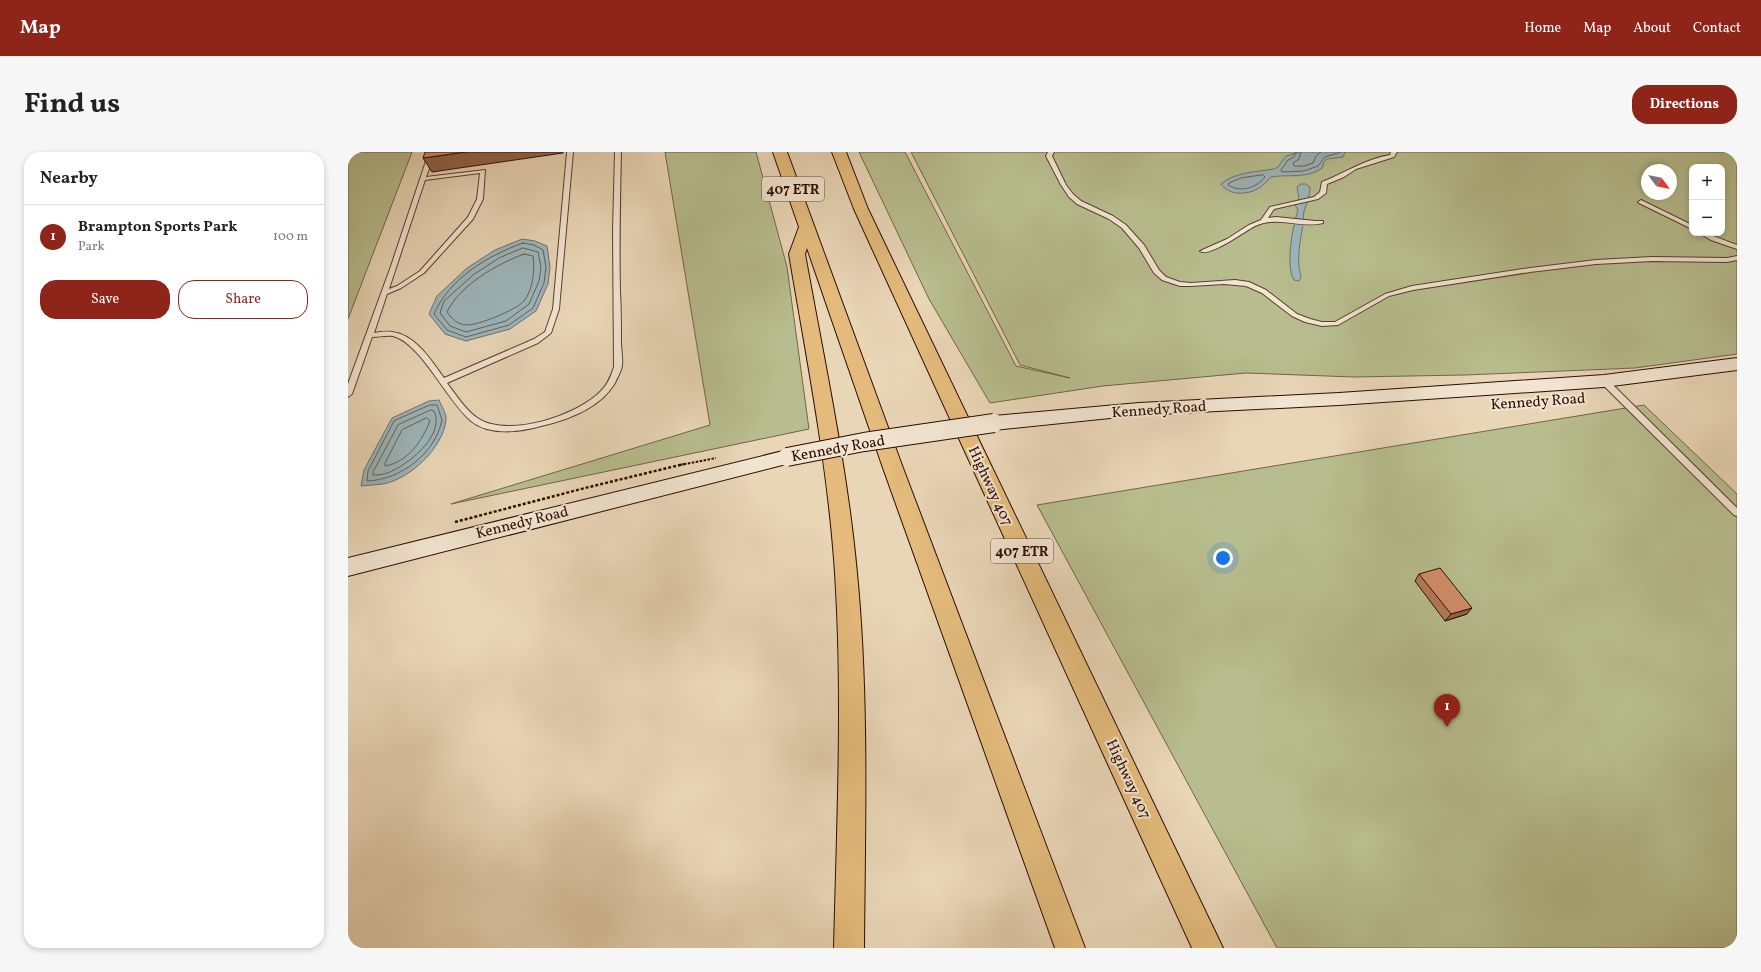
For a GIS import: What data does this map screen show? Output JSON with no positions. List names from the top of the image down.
{
  "streets": {
    "highway": ["407 ETR", "Highway 407"],
    "main road": ["Kennedy Road"]
  },
  "north": "bottom right",
  "page": {
    "header": "Map",
    "nav": [
      "Home",
      "Map",
      "About",
      "Contact"
    ],
    "title": "Find us",
    "buttons": [
      "Directions",
      ["Save", "Share"]
    ],
    "heading": "Nearby",
    "map_buttons": ["+", "−"],
    "list": [
      {
        "mark": "1",
        "name": "Brampton Sports Park",
        "note": "Park",
        "value": "100 m"
      }
    ],
    "pins": "1"
  }
}
